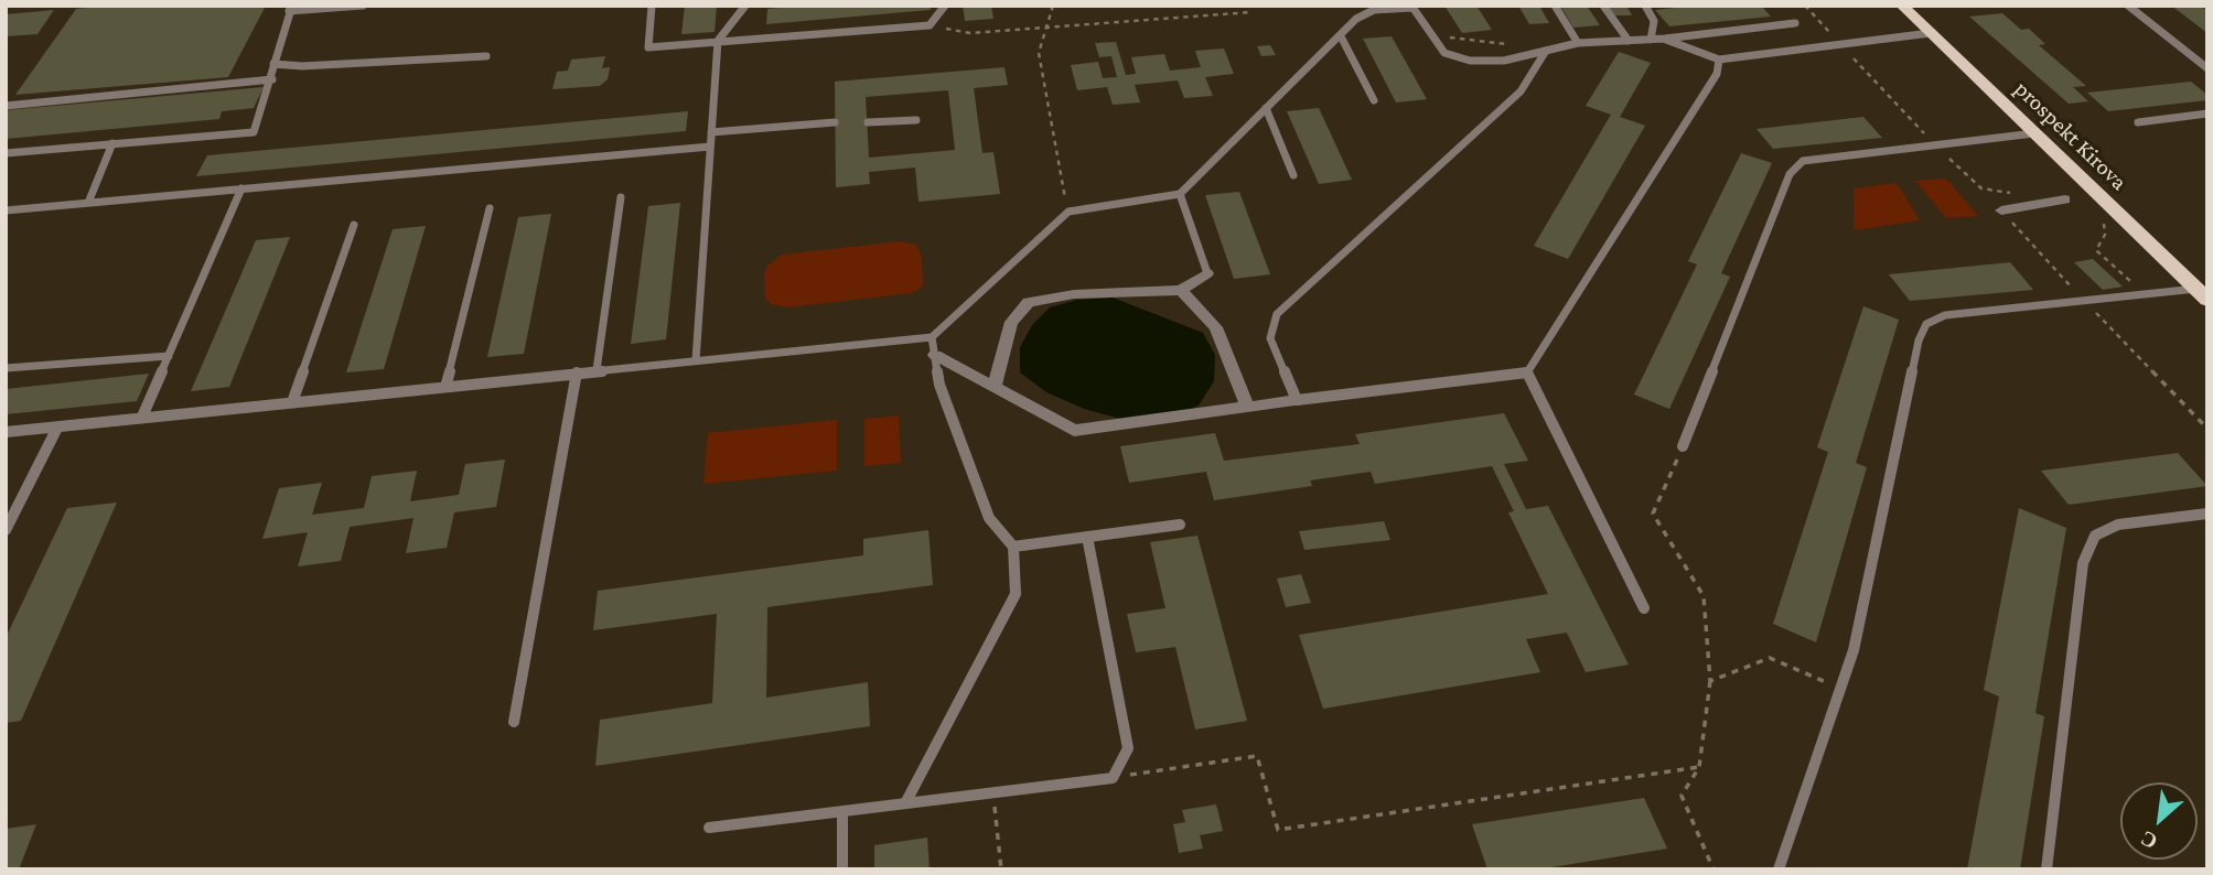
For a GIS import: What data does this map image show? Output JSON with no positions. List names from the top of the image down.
{
  "streets": {
    "main road": ["prospekt Kirova"]
  },
  "north": "bottom left"
}
